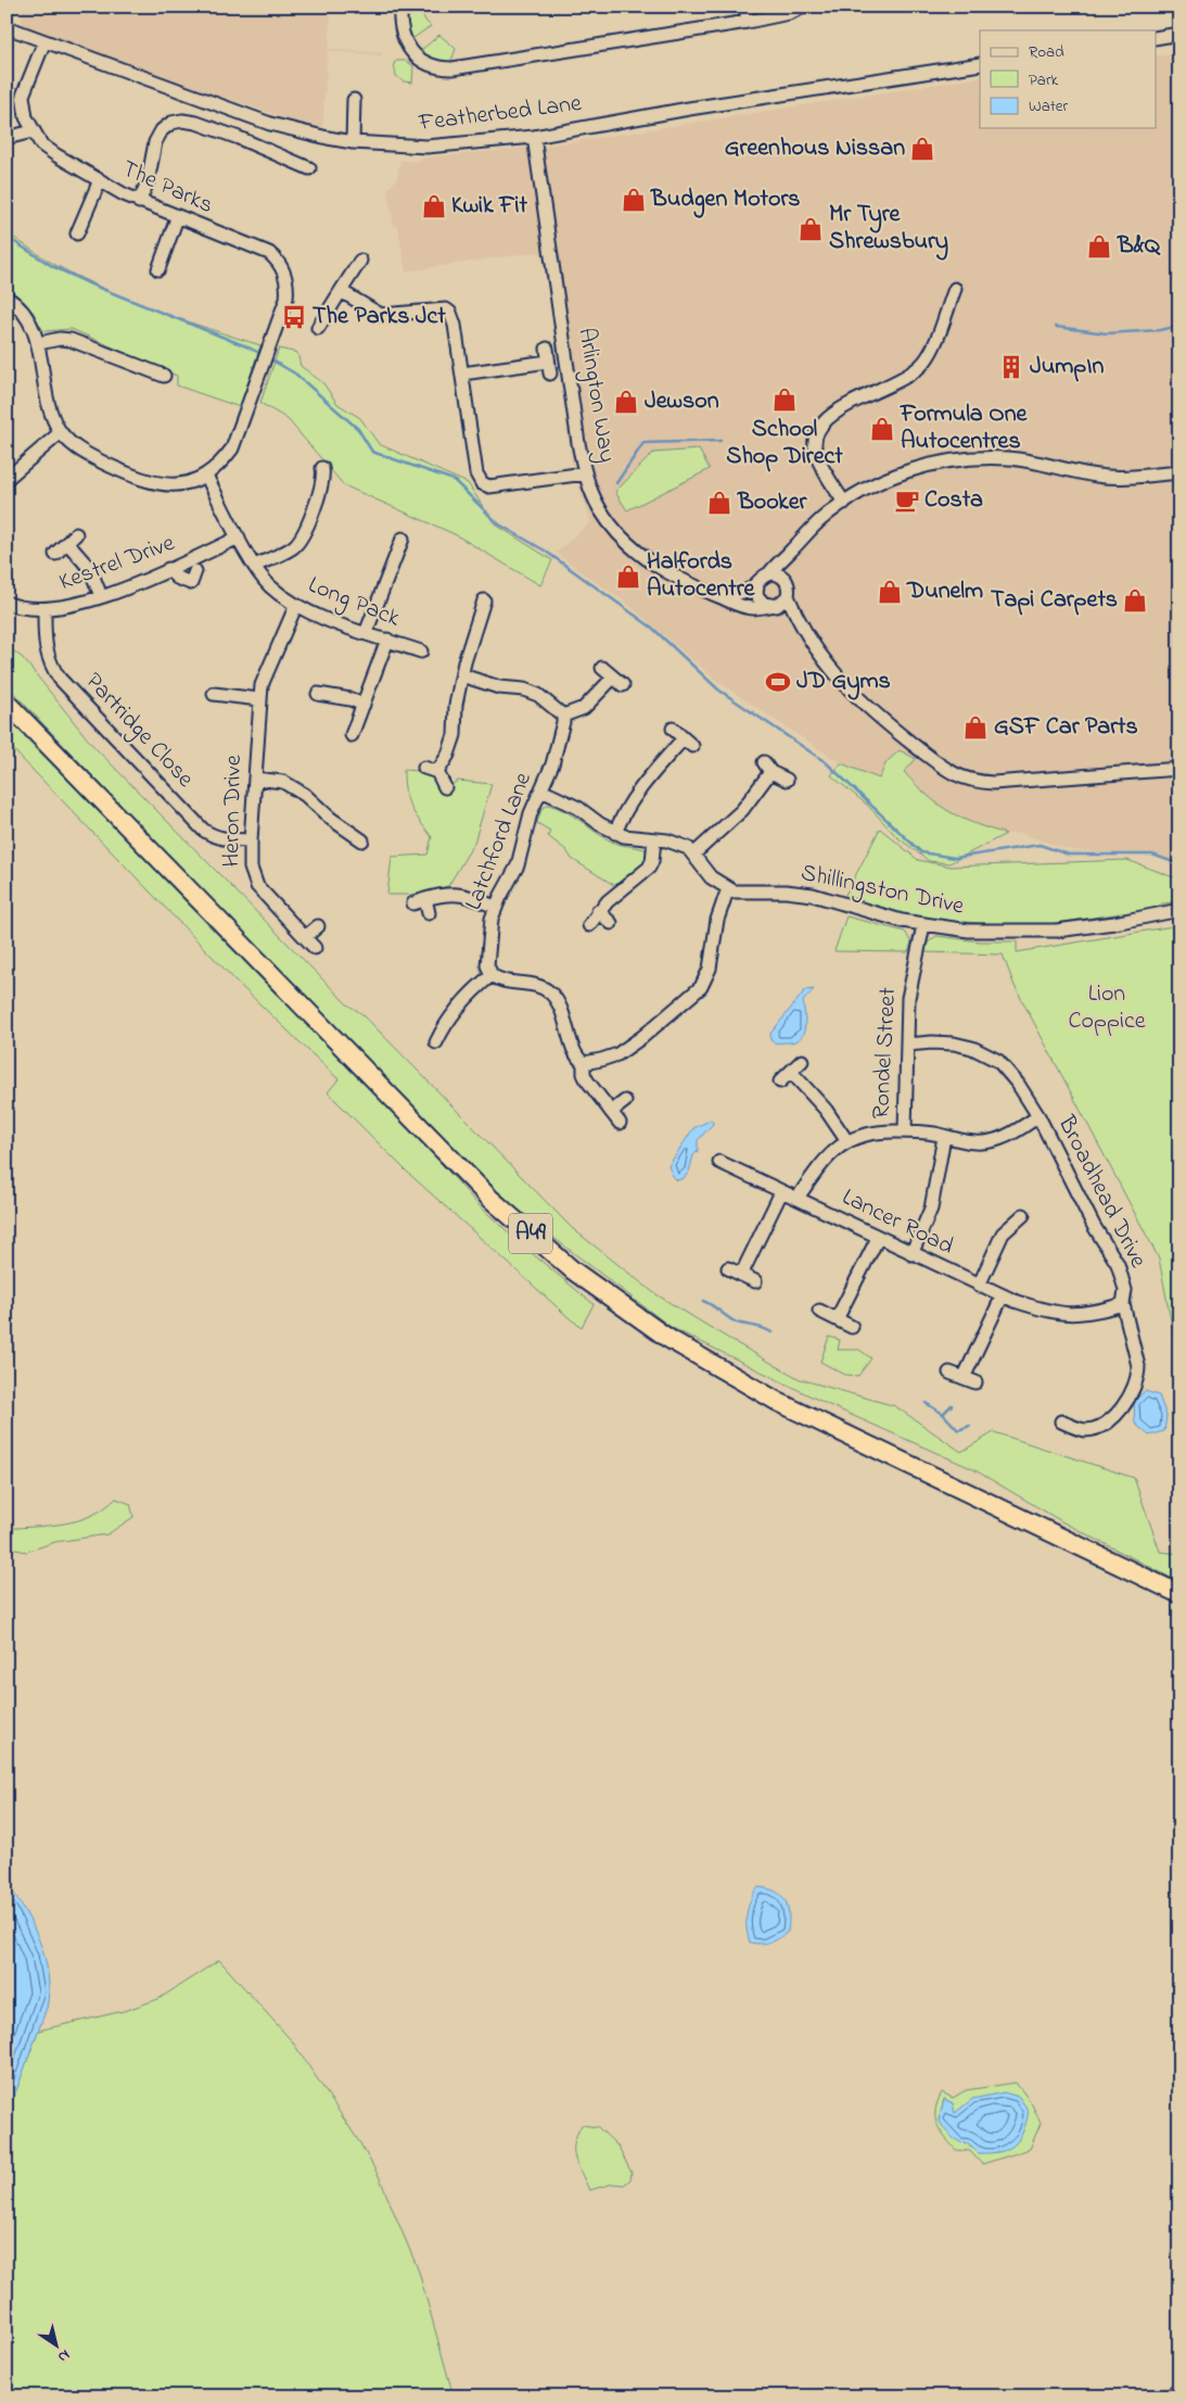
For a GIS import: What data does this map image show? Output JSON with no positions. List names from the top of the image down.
{
  "streets": {
    "highway": ["A49"],
    "street": [
      "Featherbed Lane",
      "The Parks",
      "Arlington Way",
      "Kestrel Drive",
      "Long Pack",
      "Partridge Close",
      "Heron Drive",
      "Latchford Lane",
      "Shillingston Drive",
      "Rondel Street",
      "Broadhead Drive",
      "Lancer Road"
    ]
  },
  "crossings": [
    ["Featherbed Lane", "The Parks"],
    ["Featherbed Lane", "Arlington Way"],
    ["The Parks", "Long Pack"],
    ["Kestrel Drive", "Long Pack"],
    ["Kestrel Drive", "Partridge Close"],
    ["Long Pack", "Heron Drive"],
    ["Partridge Close", "Heron Drive"],
    ["Latchford Lane", "Shillingston Drive"],
    ["Shillingston Drive", "Rondel Street"],
    ["Rondel Street", "Broadhead Drive"],
    ["Rondel Street", "Lancer Road"],
    ["Broadhead Drive", "Lancer Road"]
  ],
  "parks": ["Lion Coppice"],
  "places": {
    "shop": [
      "Greenhous Nissan",
      "Budgen Motors",
      "Kwik Fit",
      "Mr Tyre Shrewsbury",
      "B&Q",
      "School Shop Direct",
      "Jewson",
      "Formula One Autocentres",
      "Booker",
      "Halfords Autocentre",
      "Dunelm",
      "Tapi Carpets",
      "GSF Car Parts"
    ],
    "bus stop": ["The Parks Jct"],
    "building": ["JumpIn"],
    "cafe": ["Costa"],
    "sports": ["JD Gyms"]
  },
  "legend": ["Road", "Park", "Water"],
  "north": "bottom right"
}
